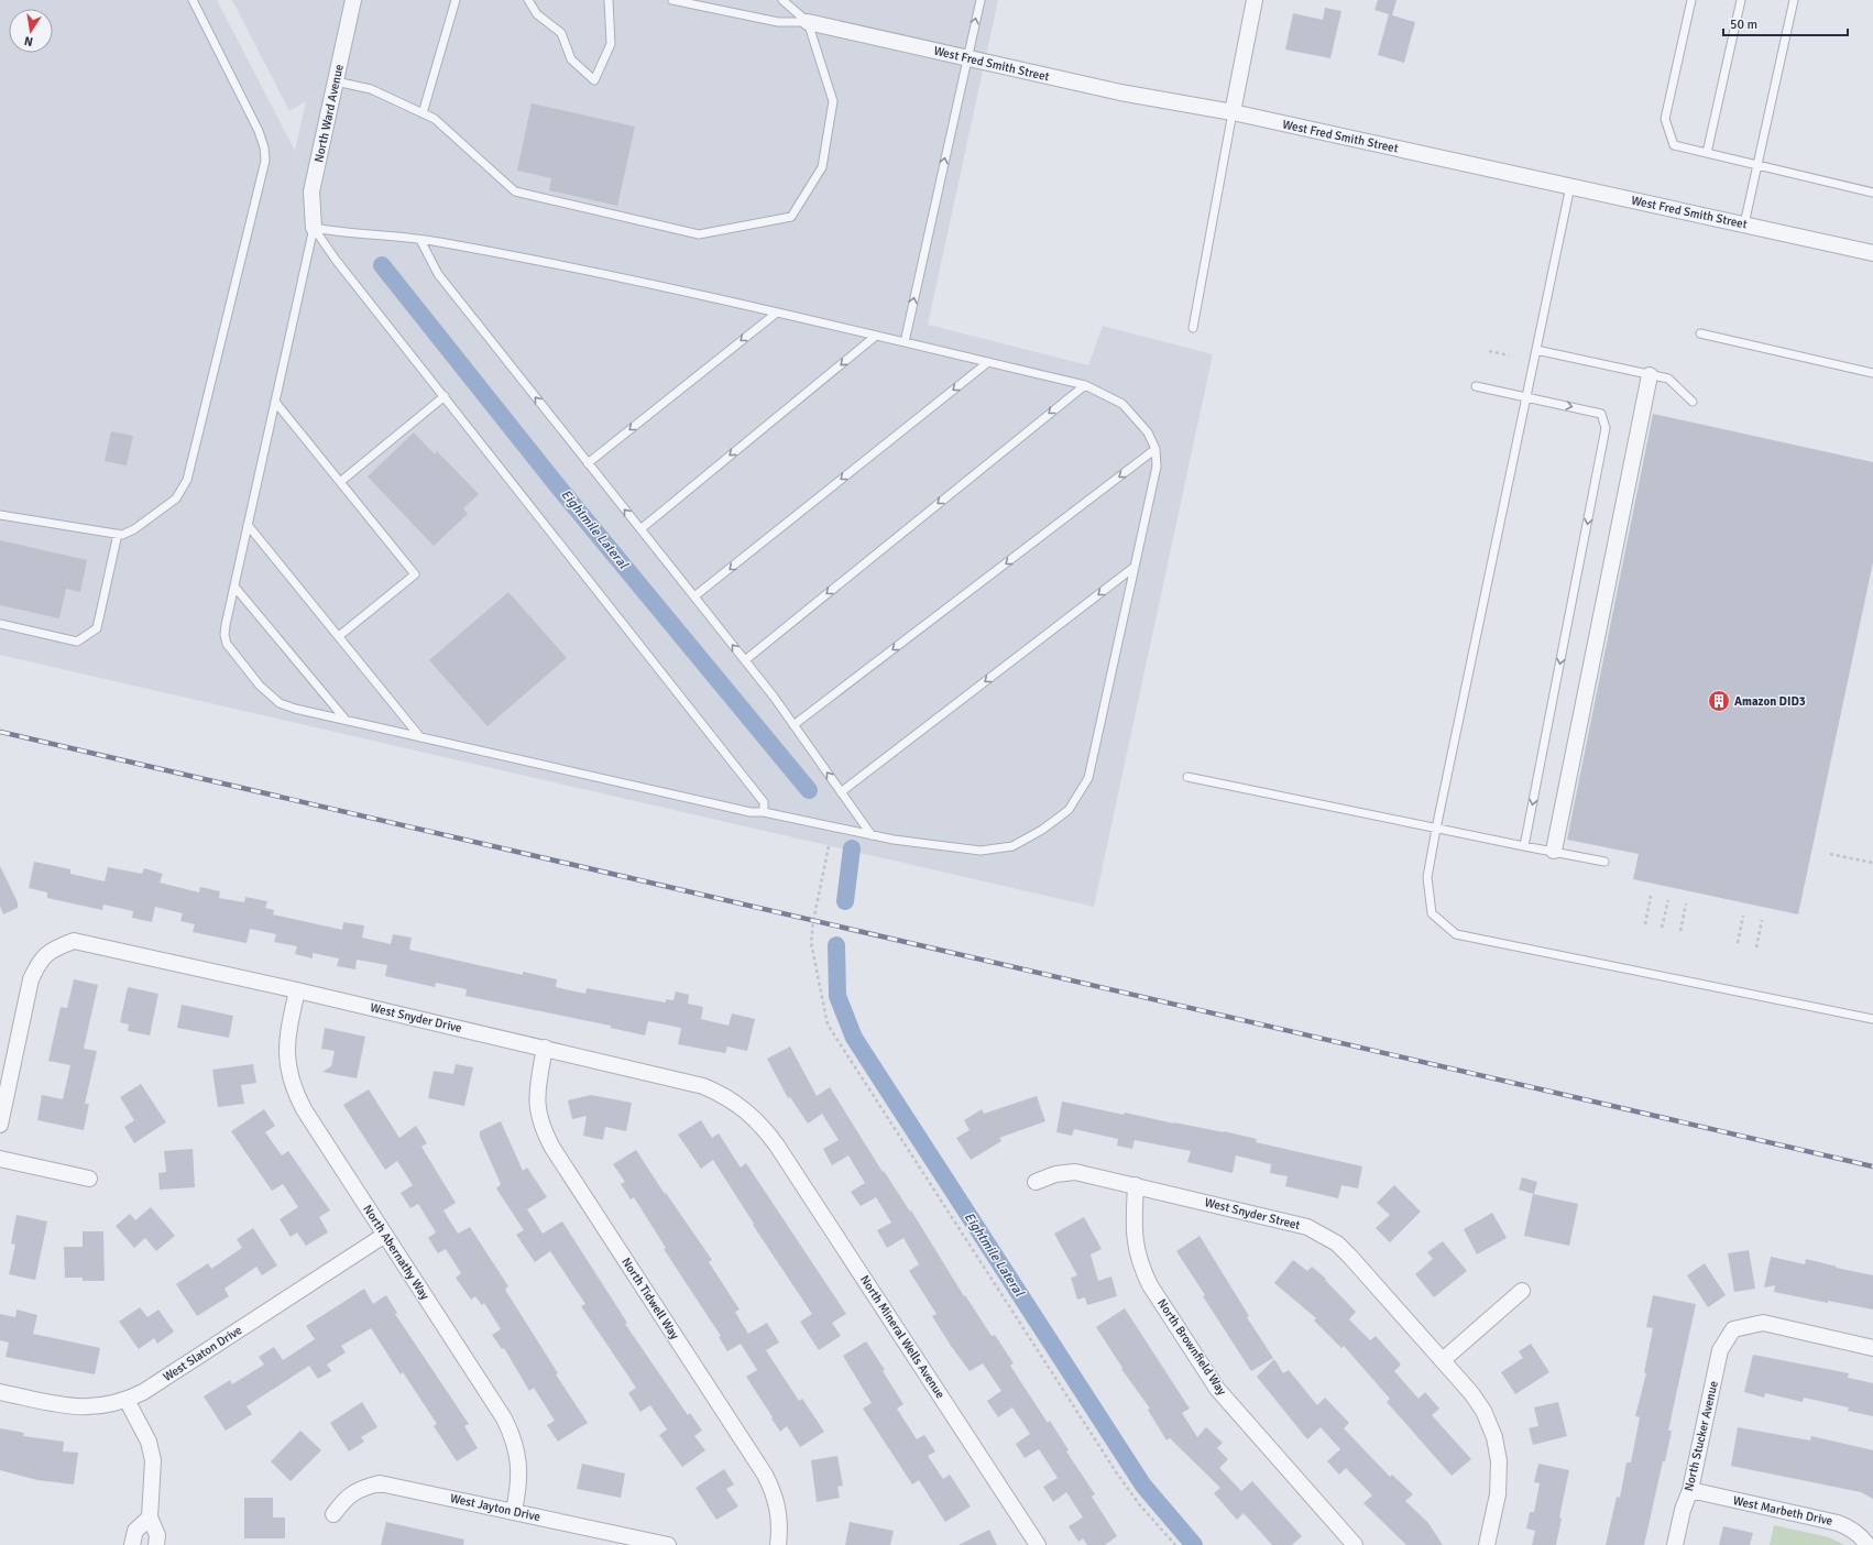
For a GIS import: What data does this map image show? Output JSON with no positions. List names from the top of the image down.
{
  "streets": {
    "street": [
      "West Fred Smith Street",
      "North Ward Avenue",
      "West Snyder Drive",
      "West Snyder Street",
      "North Abernathy Way",
      "North Tidwell Way",
      "North Mineral Wells Avenue",
      "North Brownfield Way",
      "West Slaton Drive",
      "North Stucker Avenue",
      "West Jayton Drive",
      "West Marbeth Drive"
    ]
  },
  "crossings": [
    ["West Snyder Drive", "North Abernathy Way"],
    ["West Snyder Drive", "North Tidwell Way"],
    ["West Snyder Drive", "North Mineral Wells Avenue"],
    ["West Snyder Street", "North Brownfield Way"],
    ["North Abernathy Way", "West Slaton Drive"],
    ["North Abernathy Way", "West Jayton Drive"],
    ["North Stucker Avenue", "West Marbeth Drive"]
  ],
  "water": ["Eightmile Lateral"],
  "places": {
    "building": ["Amazon DID3"]
  },
  "scale_bar": "50 m",
  "north": "bottom"
}
